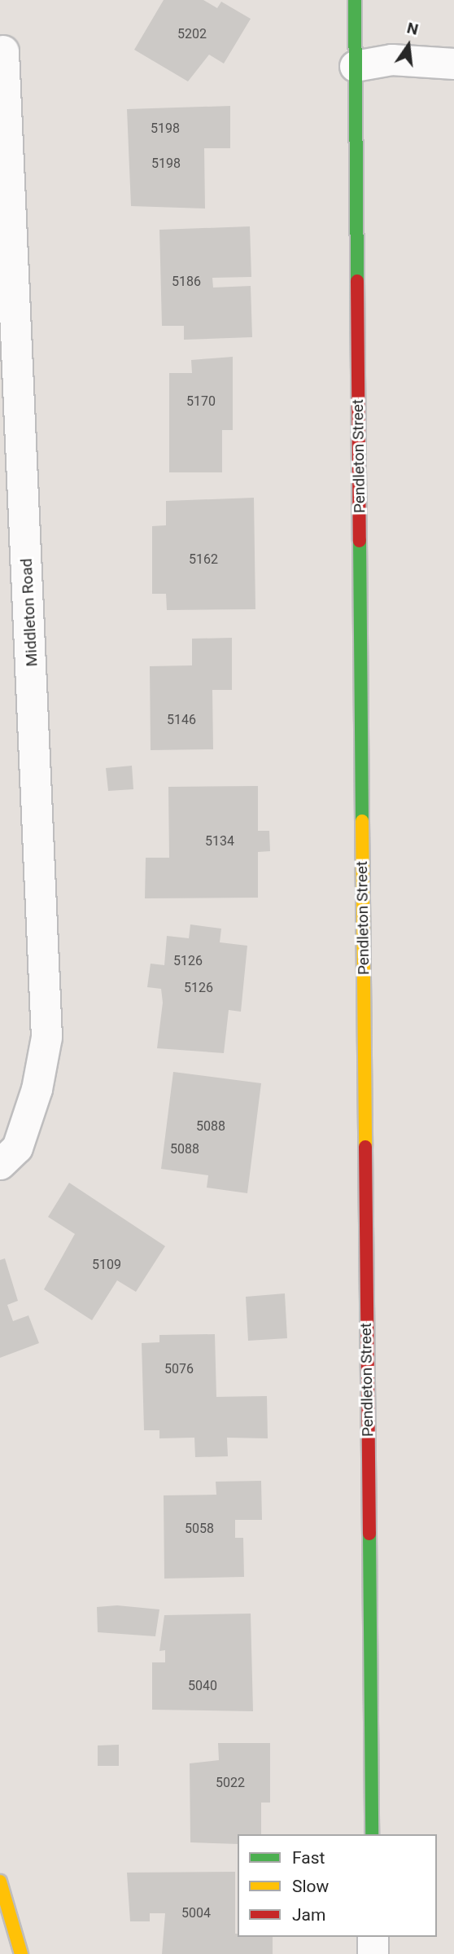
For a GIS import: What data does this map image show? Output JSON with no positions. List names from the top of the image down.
{
  "streets": {
    "street": ["Pendleton Street", "Middleton Road"]
  },
  "house_numbers": [
    "5202",
    "5198",
    "5198",
    "5186",
    "5170",
    "5162",
    "5146",
    "5134",
    "5126",
    "5126",
    "5088",
    "5088",
    "5109",
    "5076",
    "5058",
    "5040",
    "5022",
    "5004"
  ],
  "legend": ["Fast", "Slow", "Jam"],
  "north": "top"
}
